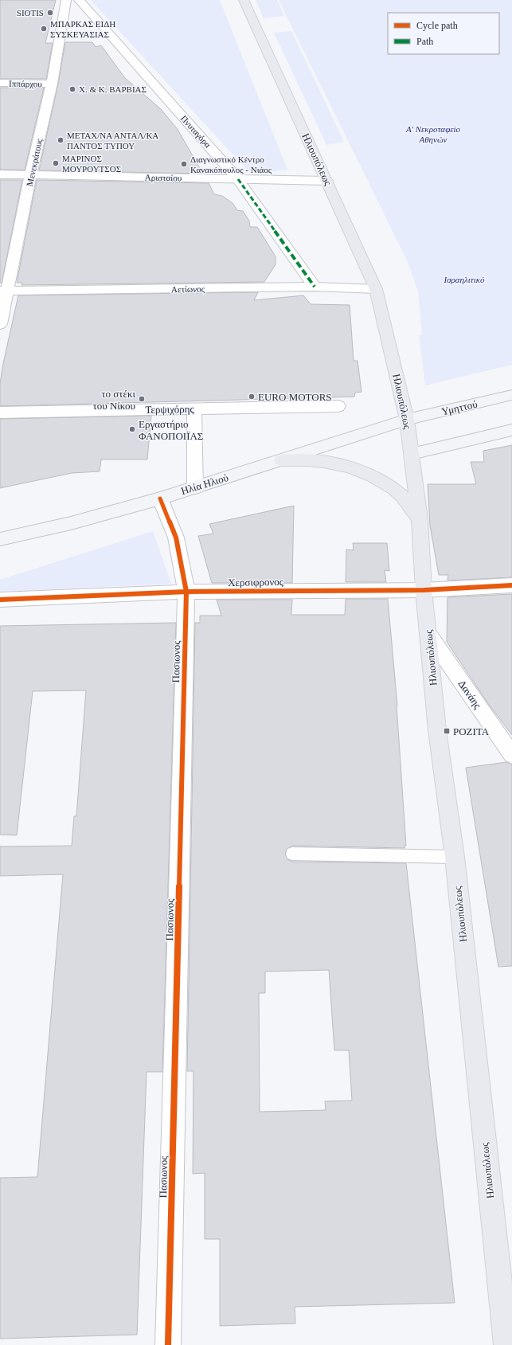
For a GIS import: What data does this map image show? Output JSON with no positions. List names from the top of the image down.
{
  "streets": {
    "main road": ["Ηλιουπόλεως", "Υμηττού", "Ηλία Ηλιού"],
    "street": [
      "Ιππάρχου",
      "Πνυταγόρα",
      "Μενεκράτους",
      "Αρισταίου",
      "Αετίωνος",
      "Τερψιχόρης",
      "Χερσιφρονος",
      "Πασιωνος",
      "Δανάης"
    ]
  },
  "crossings": [
    ["Ιππάρχου", "Μενεκράτους"],
    ["Πνυταγόρα", "Αρισταίου"],
    ["Πνυταγόρα", "Αετίωνος"],
    ["Ηλιουπόλεως", "Αρισταίου"],
    ["Ηλιουπόλεως", "Αετίωνος"],
    ["Ηλιουπόλεως", "Υμηττού"],
    ["Ηλιουπόλεως", "Ηλία Ηλιού"],
    ["Ηλιουπόλεως", "Χερσιφρονος"],
    ["Ηλιουπόλεως", "Δανάης"],
    ["Μενεκράτους", "Αρισταίου"],
    ["Μενεκράτους", "Αετίωνος"],
    ["Υμηττού", "Ηλία Ηλιού"],
    ["Ηλία Ηλιού", "Πασιωνος"],
    ["Χερσιφρονος", "Πασιωνος"]
  ],
  "parks": ["Α' Νεκροταφείο Αθηνών", "Ισραηλιτικό"],
  "places": {
    "other": [
      "SIOTIS",
      "ΜΠΑΡΚΑΣ ΕΙΔΗ ΣΥΣΚΕΥΑΣΙΑΣ",
      "Χ. & Κ. ΒΑΡΒΙΑΣ",
      "ΜΕΤΑΧ/ΝΑ ΑΝΤΑΛ/ΚΑ ΠΑΝΤΟΣ ΤΥΠΟΥ",
      "ΜΑΡΙΝΟΣ ΜΟΥΡΟΥΤΣΟΣ",
      "Διαγνωστικό Κέντρο Κανακόπουλος - Νιάος",
      "EURO MOTORS",
      "το στέκι του Νίκου",
      "Εργαστήριο ΦΑΝΟΠΟΙΪΑΣ"
    ],
    "transit": ["ΡΟΖΙΤΑ"]
  },
  "legend": ["Cycle path", "Path"]
}
